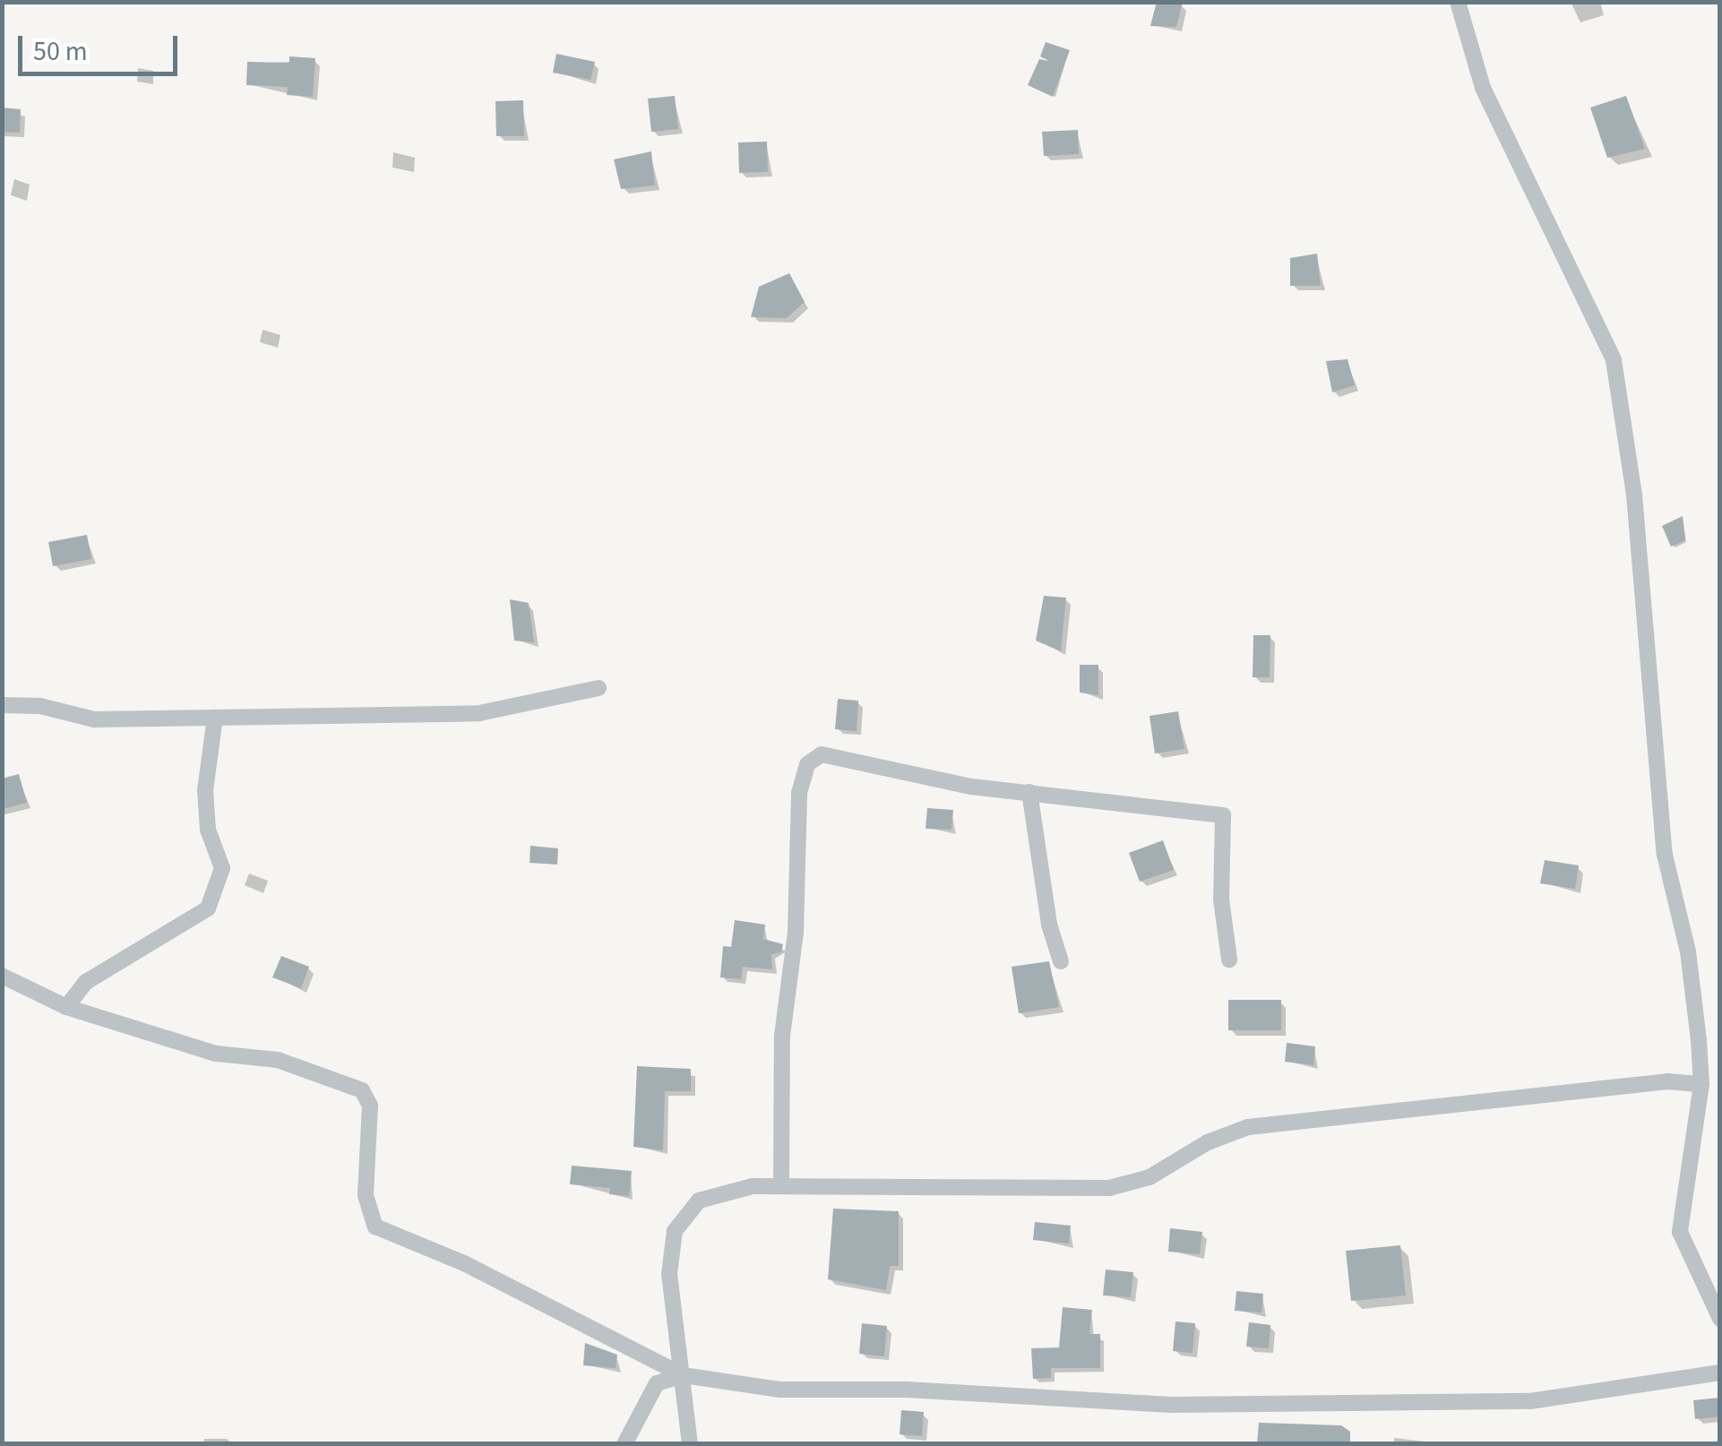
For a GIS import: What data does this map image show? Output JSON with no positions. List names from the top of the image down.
{
  "scale_bar": "50 m"
}
